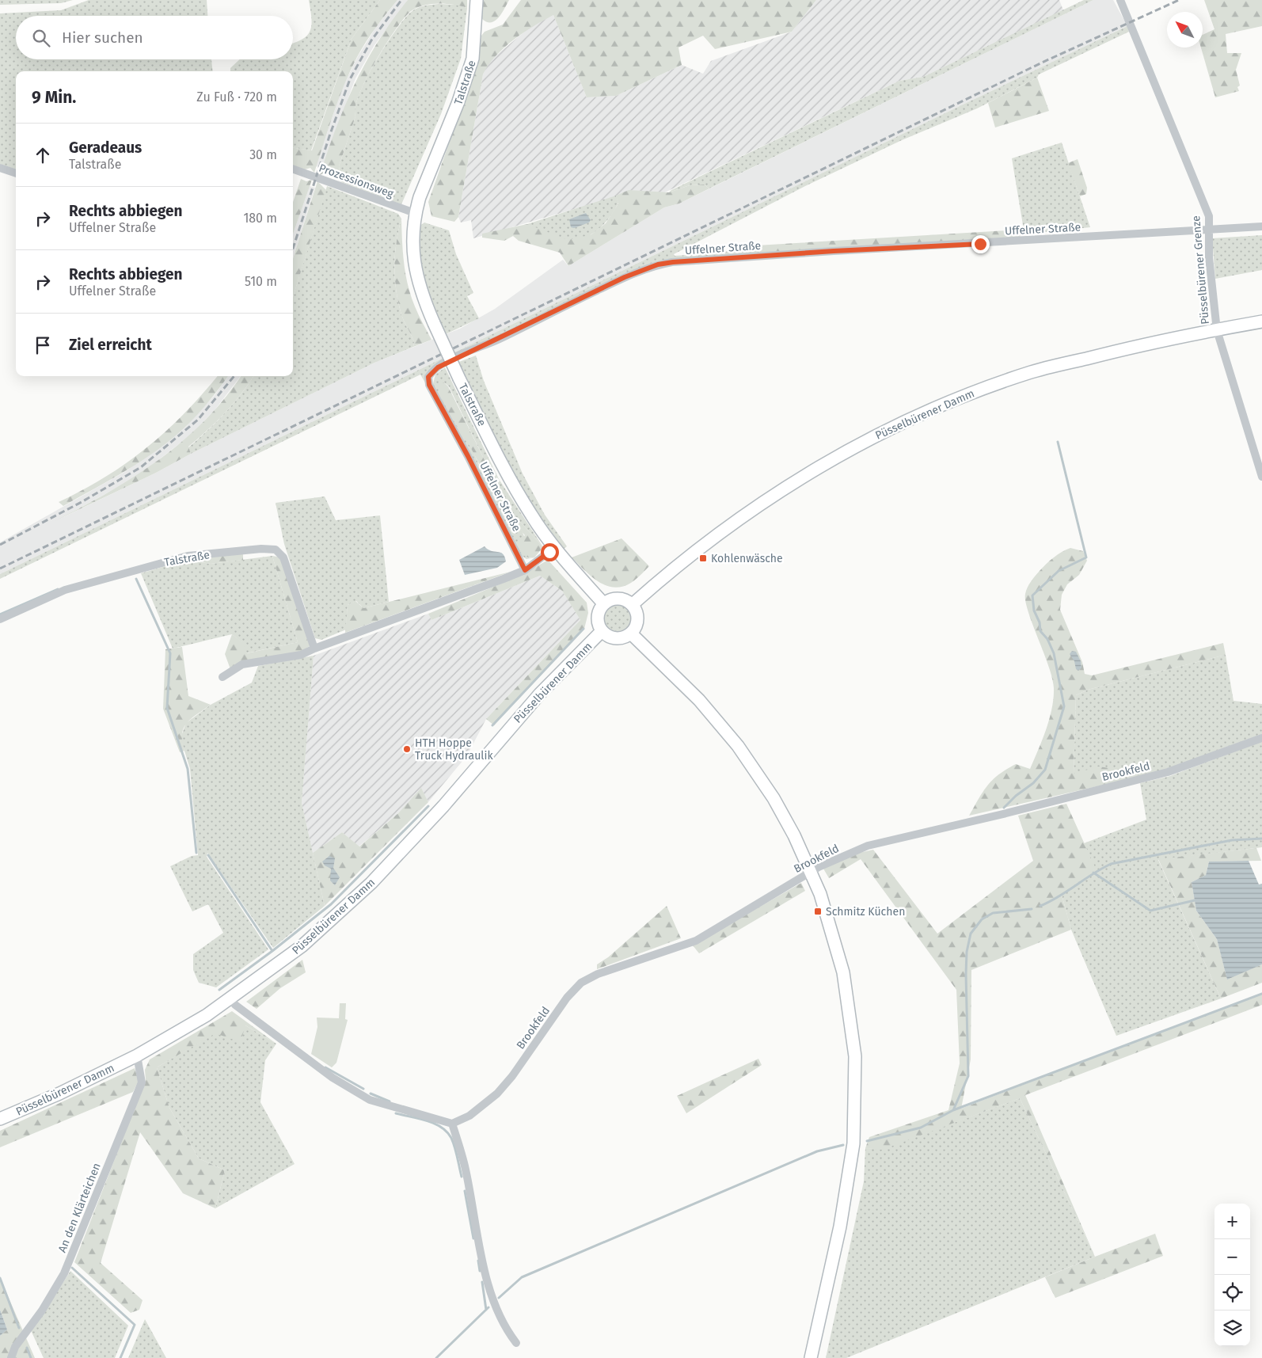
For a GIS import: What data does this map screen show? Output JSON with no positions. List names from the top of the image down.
{
  "streets": {
    "main road": ["Talstraße", "Püsselbürener Damm"],
    "street": [
      "Prozessionsweg",
      "Uffelner Straße",
      "Püsselbürener Grenze",
      "Brookfeld",
      "An den Klärteichen"
    ]
  },
  "crossings": [
    ["Talstraße", "Prozessionsweg"],
    ["Talstraße", "Püsselbürener Damm"],
    ["Uffelner Straße", "Püsselbürener Grenze"],
    ["Püsselbürener Grenze", "Püsselbürener Damm"],
    ["Püsselbürener Damm", "An den Klärteichen"]
  ],
  "places": {
    "transit": ["Kohlenwäsche", "Schmitz Küchen"],
    "other": ["HTH Hoppe Truck Hydraulik"]
  },
  "north": "top left",
  "page": {
    "search": "Hier suchen",
    "heading": ["9 Min.", "Zu Fuß · 720 m"],
    "list": [
      ["Geradeaus", "Talstraße", "30 m"],
      ["Rechts abbiegen", "Uffelner Straße", "180 m"],
      ["Rechts abbiegen", "Uffelner Straße", "510 m"],
      "Ziel erreicht"
    ],
    "map_buttons": ["+", "−"]
  }
}
